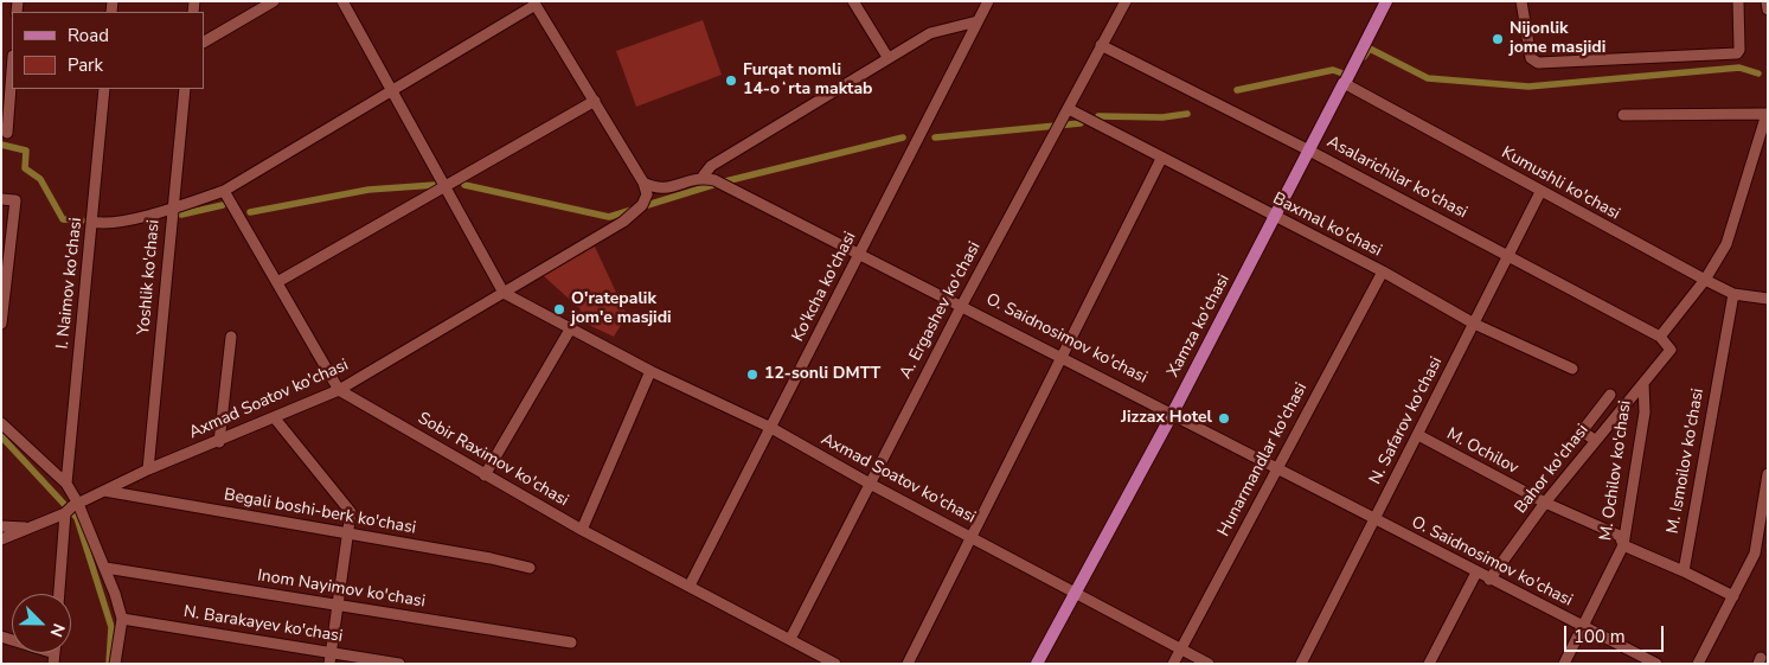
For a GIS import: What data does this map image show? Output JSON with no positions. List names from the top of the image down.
{
  "streets": {
    "main road": ["Xamza ko'chasi"],
    "street": [
      "Asalarichilar ko'chasi",
      "Kumushli ko'chasi",
      "Baxmal ko'chasi",
      "Yoshlik ko'chasi",
      "I. Naimov ko'chasi",
      "Ko'kcha ko'chasi",
      "A. Ergashev ko'chasi",
      "O. Saidnosimov ko'chasi",
      "Axmad Soatov ko'chasi",
      "N. Safarov ko'chasi",
      "M. Ochilov",
      "Sobir Raximov ko'chasi",
      "Hunarmandlar ko'chasi",
      "M. Ismoilov ko'chasi",
      "Bahor ko'chasi",
      "M. Ochilov ko'chasi",
      "Begali boshi-berk ko'chasi",
      "Inom Nayimov ko'chasi",
      "N. Barakayev ko'chasi"
    ]
  },
  "crossings": [
    ["Asalarichilar ko'chasi", "A. Ergashev ko'chasi"],
    ["Asalarichilar ko'chasi", "Xamza ko'chasi"],
    ["Asalarichilar ko'chasi", "N. Safarov ko'chasi"],
    ["Asalarichilar ko'chasi", "M. Ochilov ko'chasi"],
    ["Kumushli ko'chasi", "Xamza ko'chasi"],
    ["Kumushli ko'chasi", "N. Safarov ko'chasi"],
    ["Kumushli ko'chasi", "M. Ismoilov ko'chasi"],
    ["Baxmal ko'chasi", "A. Ergashev ko'chasi"],
    ["Baxmal ko'chasi", "Xamza ko'chasi"],
    ["Baxmal ko'chasi", "N. Safarov ko'chasi"],
    ["Baxmal ko'chasi", "Hunarmandlar ko'chasi"],
    ["Yoshlik ko'chasi", "Axmad Soatov ko'chasi"],
    ["Ko'kcha ko'chasi", "O. Saidnosimov ko'chasi"],
    ["Ko'kcha ko'chasi", "Axmad Soatov ko'chasi"],
    ["Ko'kcha ko'chasi", "Sobir Raximov ko'chasi"],
    ["A. Ergashev ko'chasi", "O. Saidnosimov ko'chasi"],
    ["A. Ergashev ko'chasi", "Axmad Soatov ko'chasi"],
    ["A. Ergashev ko'chasi", "Sobir Raximov ko'chasi"],
    ["Xamza ko'chasi", "O. Saidnosimov ko'chasi"],
    ["Xamza ko'chasi", "Axmad Soatov ko'chasi"],
    ["O. Saidnosimov ko'chasi", "N. Safarov ko'chasi"],
    ["O. Saidnosimov ko'chasi", "Hunarmandlar ko'chasi"],
    ["O. Saidnosimov ko'chasi", "Bahor ko'chasi"],
    ["O. Saidnosimov ko'chasi", "M. Ochilov ko'chasi"],
    ["Axmad Soatov ko'chasi", "Sobir Raximov ko'chasi"],
    ["Axmad Soatov ko'chasi", "Hunarmandlar ko'chasi"],
    ["Axmad Soatov ko'chasi", "Begali boshi-berk ko'chasi"],
    ["N. Safarov ko'chasi", "M. Ochilov"],
    ["M. Ochilov", "Bahor ko'chasi"],
    ["M. Ochilov", "M. Ochilov ko'chasi"],
    ["Bahor ko'chasi", "M. Ochilov ko'chasi"]
  ],
  "places": [
    "Nijonlik jome masjidi",
    "Furqat nomli 14-oʻrta maktab",
    "O'ratepalik jom'e masjidi",
    "12-sonli DMTT",
    "Jizzax Hotel"
  ],
  "legend": ["Road", "Park"],
  "scale_bar": "100 m",
  "north": "bottom right"
}
